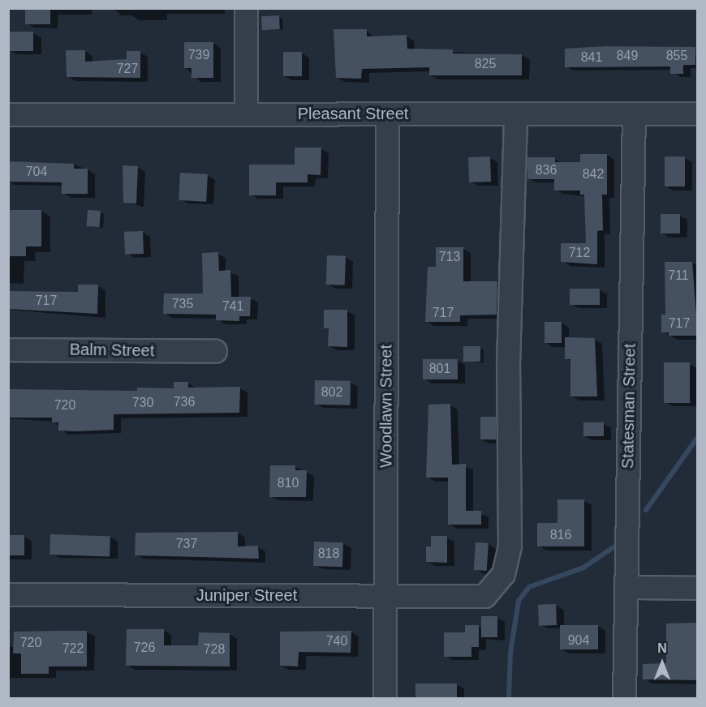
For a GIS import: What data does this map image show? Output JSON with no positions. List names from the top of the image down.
{
  "streets": {
    "street": [
      "Pleasant Street",
      "Balm Street",
      "Woodlawn Street",
      "Statesman Street",
      "Juniper Street"
    ]
  },
  "crossings": [
    ["Pleasant Street", "Woodlawn Street"],
    ["Pleasant Street", "Statesman Street"],
    ["Pleasant Street", "Juniper Street"],
    ["Woodlawn Street", "Juniper Street"]
  ],
  "house_numbers": [
    "739",
    "849",
    "855",
    "841",
    "825",
    "727",
    "836",
    "704",
    "842",
    "712",
    "713",
    "711",
    "717",
    "735",
    "741",
    "717",
    "717",
    "801",
    "802",
    "736",
    "730",
    "720",
    "810",
    "816",
    "737",
    "818",
    "904",
    "740",
    "720",
    "726",
    "722",
    "728"
  ],
  "north": "top"
}
